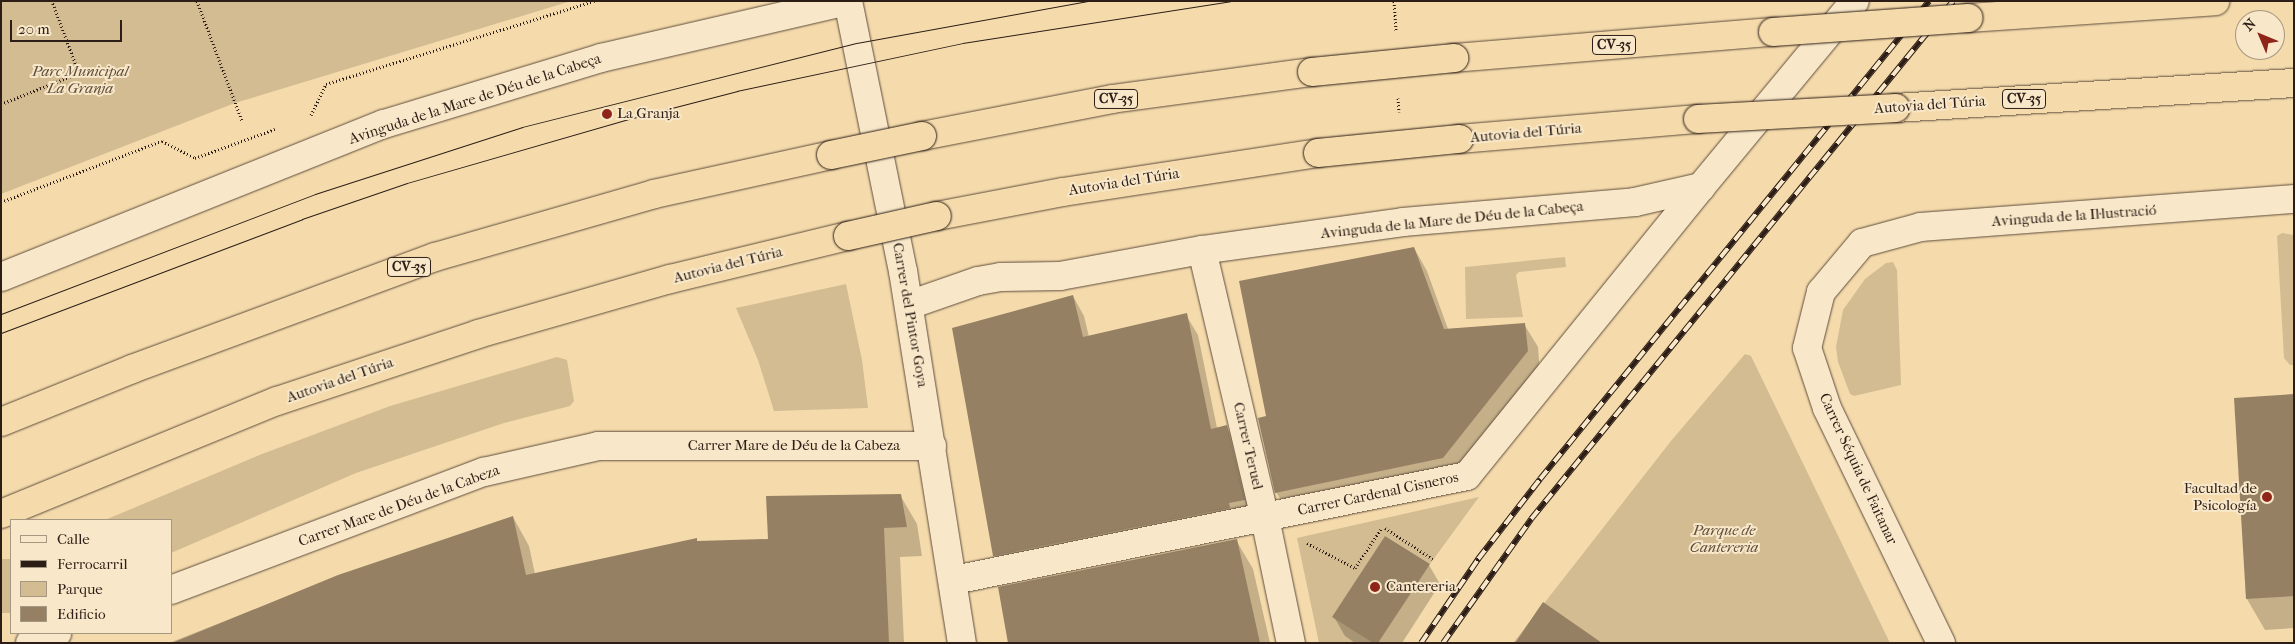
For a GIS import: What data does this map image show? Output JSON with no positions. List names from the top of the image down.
{
  "streets": {
    "highway": ["CV-35", "Autovia del Túria"],
    "street": [
      "Avinguda de la Mare de Déu de la Cabeça",
      "Avinguda de la Il·lustració",
      "Carrer del Pintor Goya",
      "Carrer Mare de Déu de la Cabeza",
      "Carrer Teruel",
      "Carrer Séquia de Faitanar",
      "Carrer Cardenal Cisneros"
    ]
  },
  "crossings": [
    ["Avinguda de la Mare de Déu de la Cabeça", "Carrer del Pintor Goya"],
    ["Avinguda de la Mare de Déu de la Cabeça", "Carrer Teruel"],
    ["Avinguda de la Mare de Déu de la Cabeça", "Carrer Cardenal Cisneros"],
    ["Avinguda de la Il·lustració", "Carrer Séquia de Faitanar"],
    ["Carrer del Pintor Goya", "Carrer Mare de Déu de la Cabeza"],
    ["Carrer del Pintor Goya", "Carrer Cardenal Cisneros"],
    ["Carrer Teruel", "Carrer Cardenal Cisneros"]
  ],
  "parks": ["Parc Municipal La Granja", "Parque de Cantereria"],
  "places": ["La Granja", "Facultad de Psicología", "Cantereria"],
  "legend": [
    "Calle",
    "Ferrocarril",
    "Parque",
    "Edificio"
  ],
  "scale_bar": "20 m",
  "north": "top left"
}
